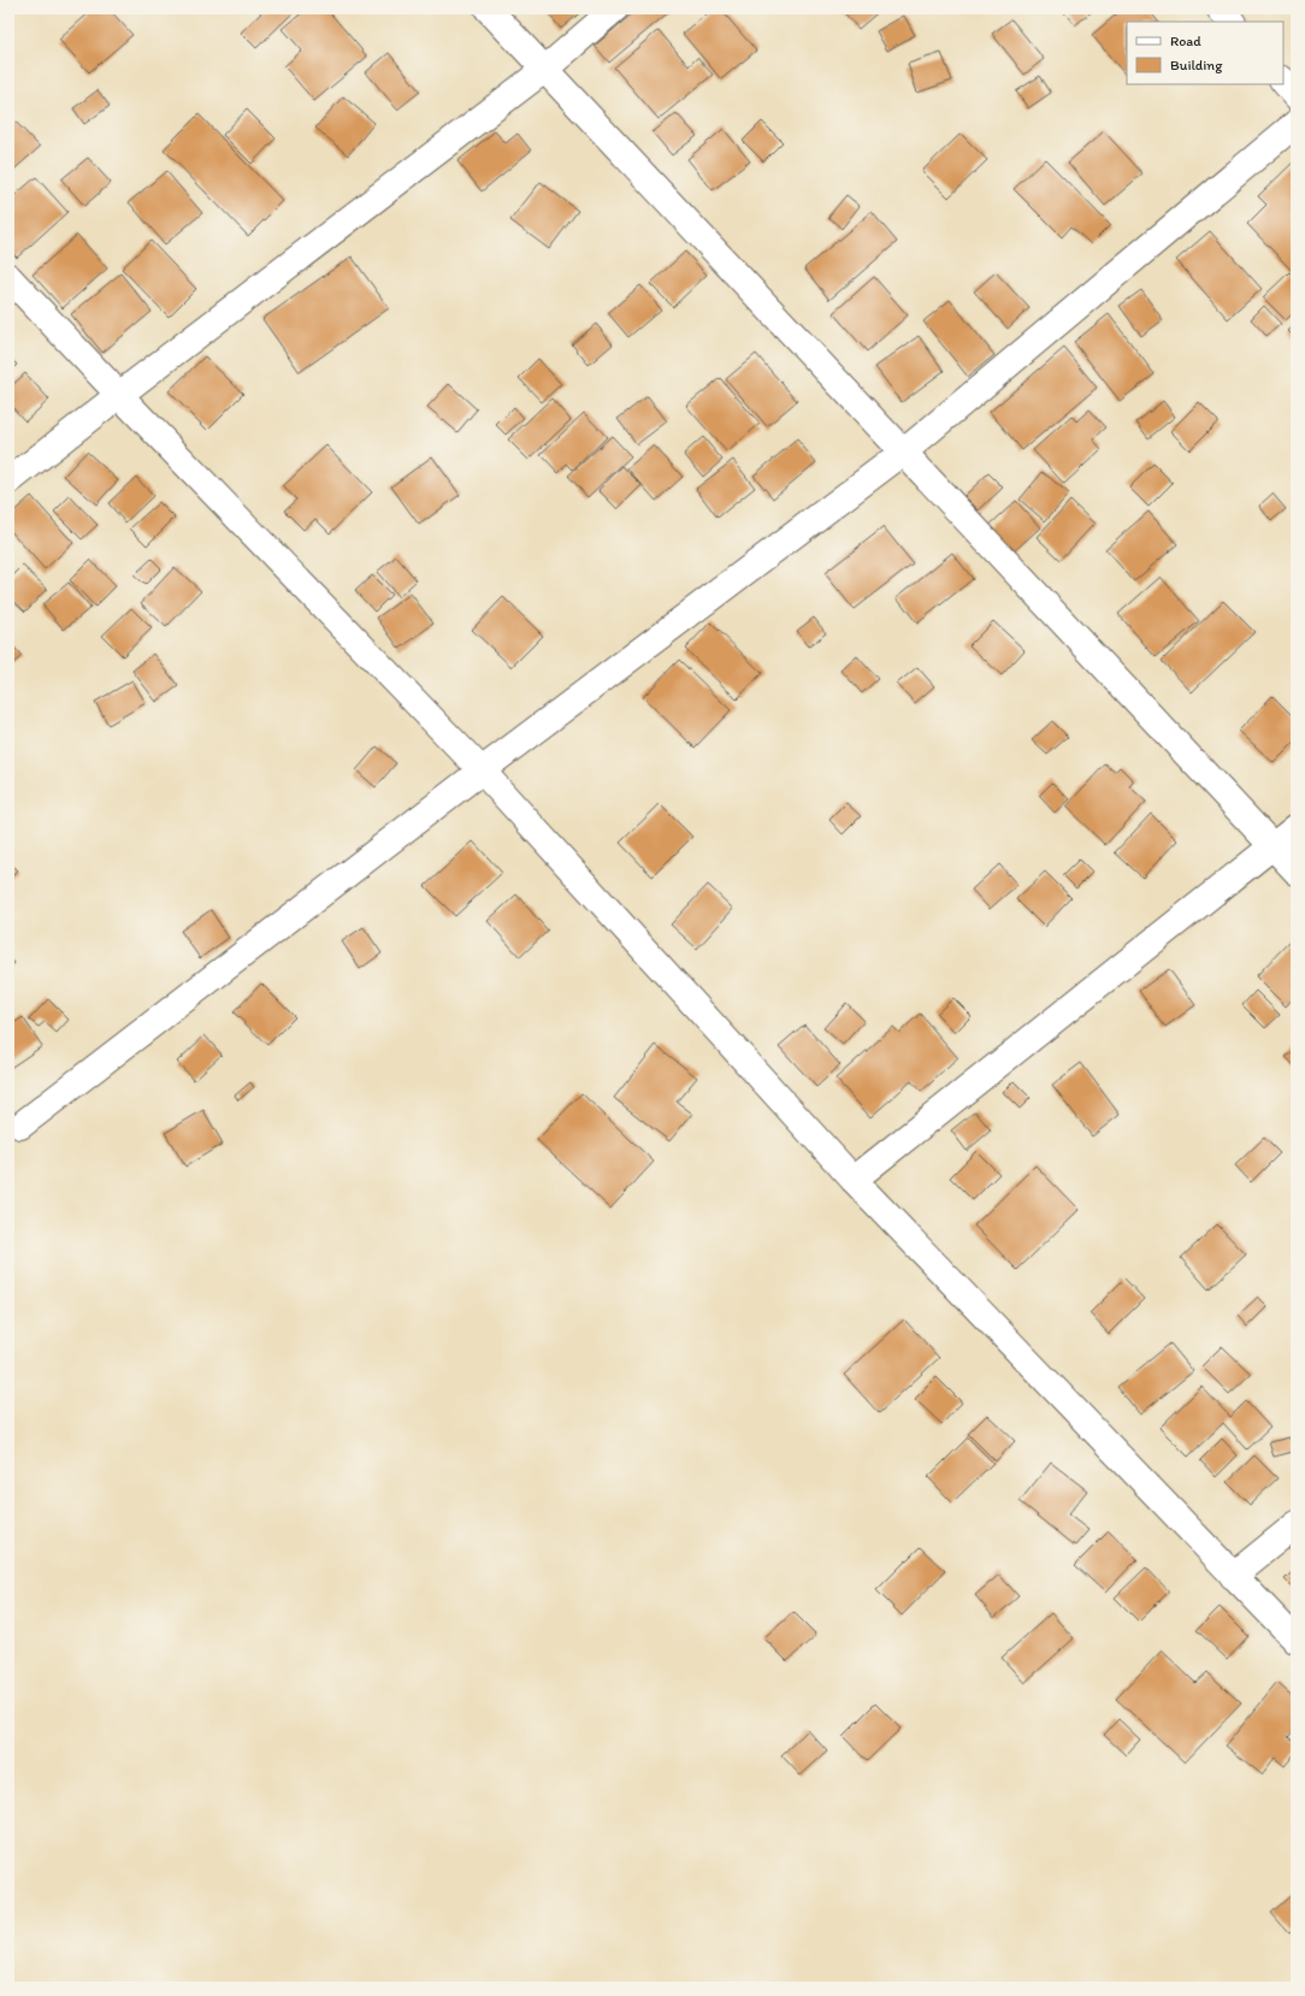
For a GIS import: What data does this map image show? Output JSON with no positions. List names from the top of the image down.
{
  "legend": ["Road", "Building"]
}
